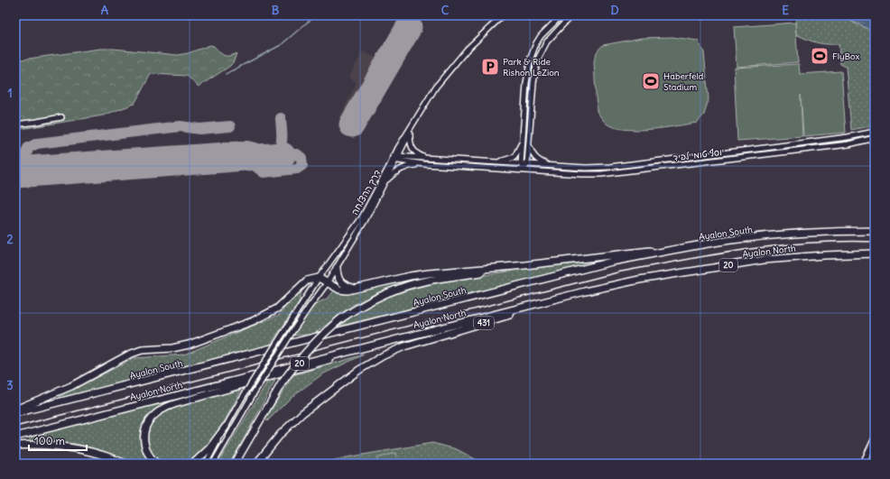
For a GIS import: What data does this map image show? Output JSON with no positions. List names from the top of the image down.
{
  "streets": {
    "highway": [
      "Ayalon South",
      "Ayalon North",
      "20",
      "431"
    ],
    "street": ["יוסף טומי לפיד", "דרך ההצלחה"]
  },
  "crossings": [
    ["יוסף טומי לפיד", "דרך ההצלחה"],
    ["Ayalon North", "431"]
  ],
  "places": {
    "sports": ["FlyBox", "Haberfeld Stadium"],
    "parking": ["Park & Ride Rishon LeZion"]
  },
  "scale_bar": "100 m",
  "grid": {
    "columns": [
      "A",
      "B",
      "C",
      "D",
      "E"
    ],
    "rows": ["1", "2", "3"]
  }
}
